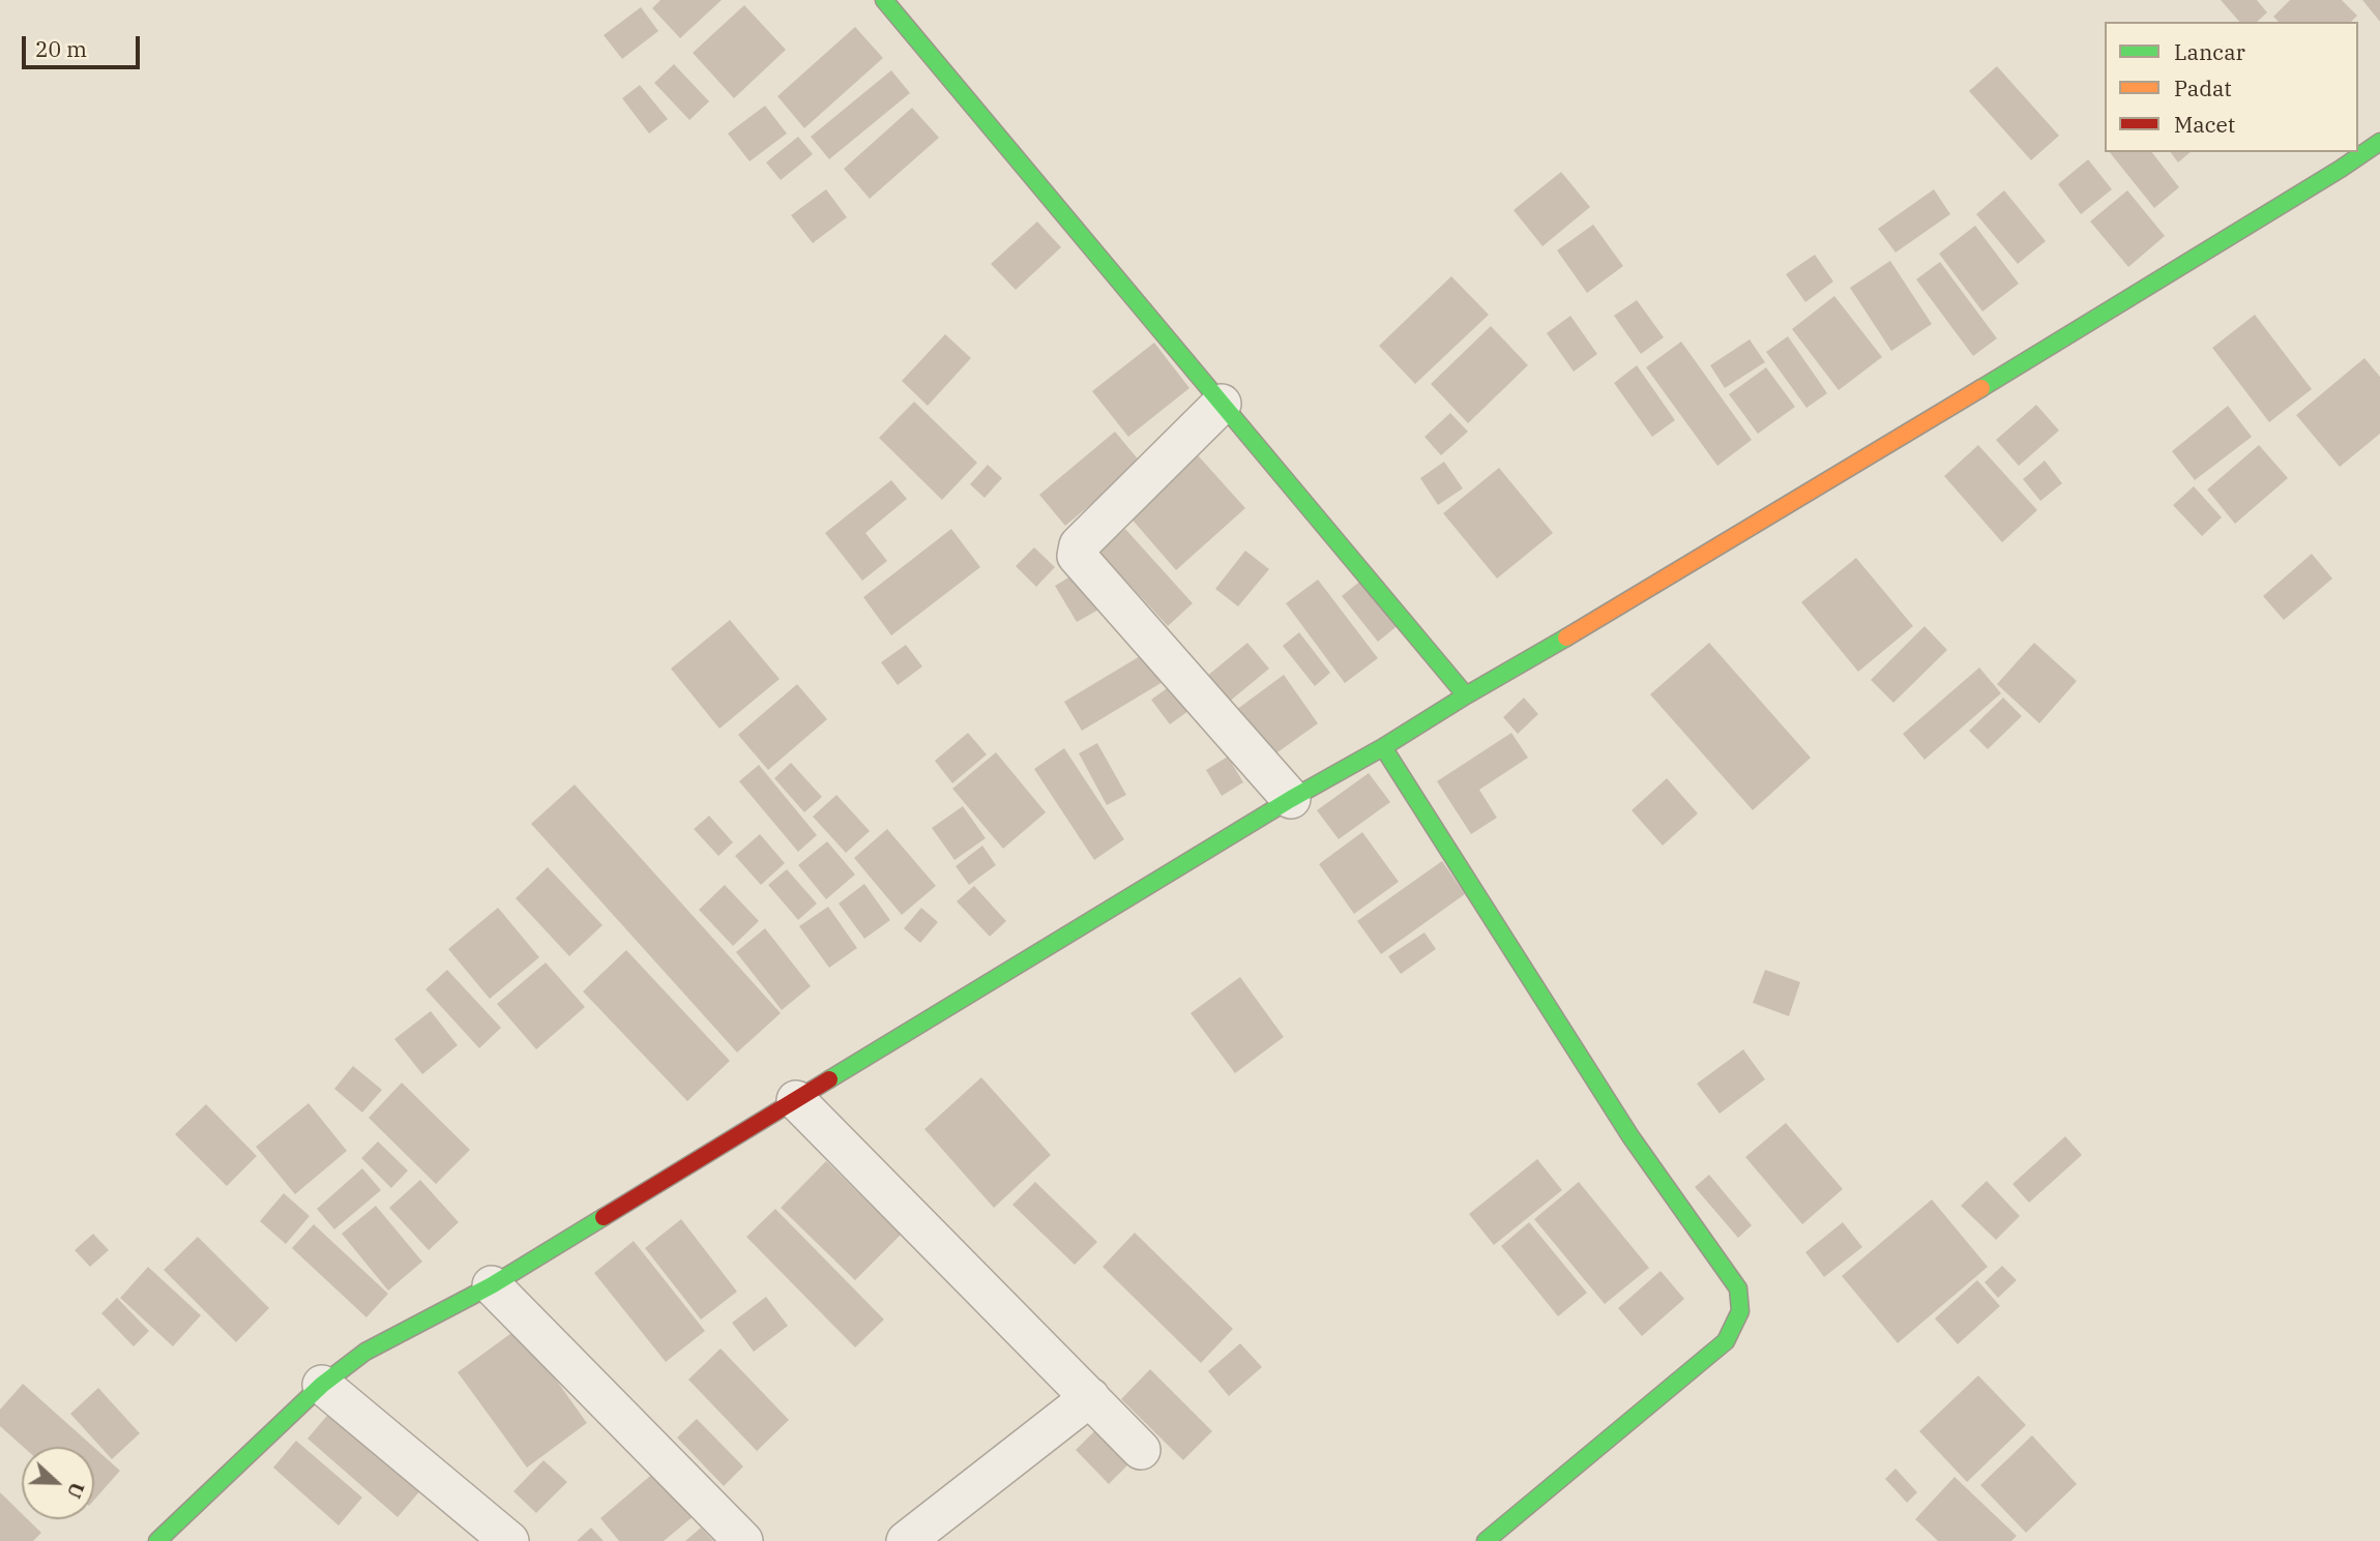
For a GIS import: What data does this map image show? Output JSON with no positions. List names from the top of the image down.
{
  "legend": ["Lancar", "Padat", "Macet"],
  "scale_bar": "20 m",
  "north": "right"
}
